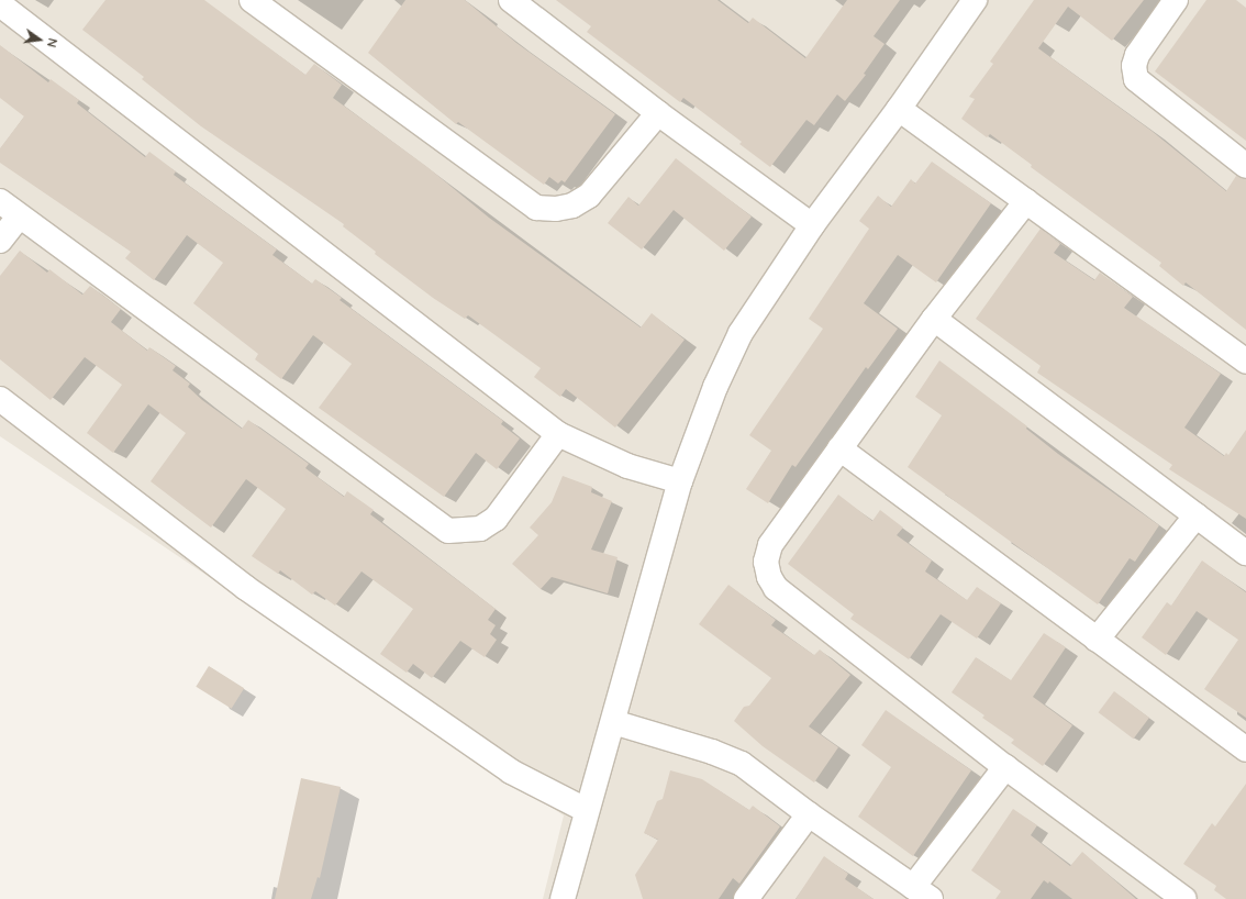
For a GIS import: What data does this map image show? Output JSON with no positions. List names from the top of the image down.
{
  "north": "right"
}
